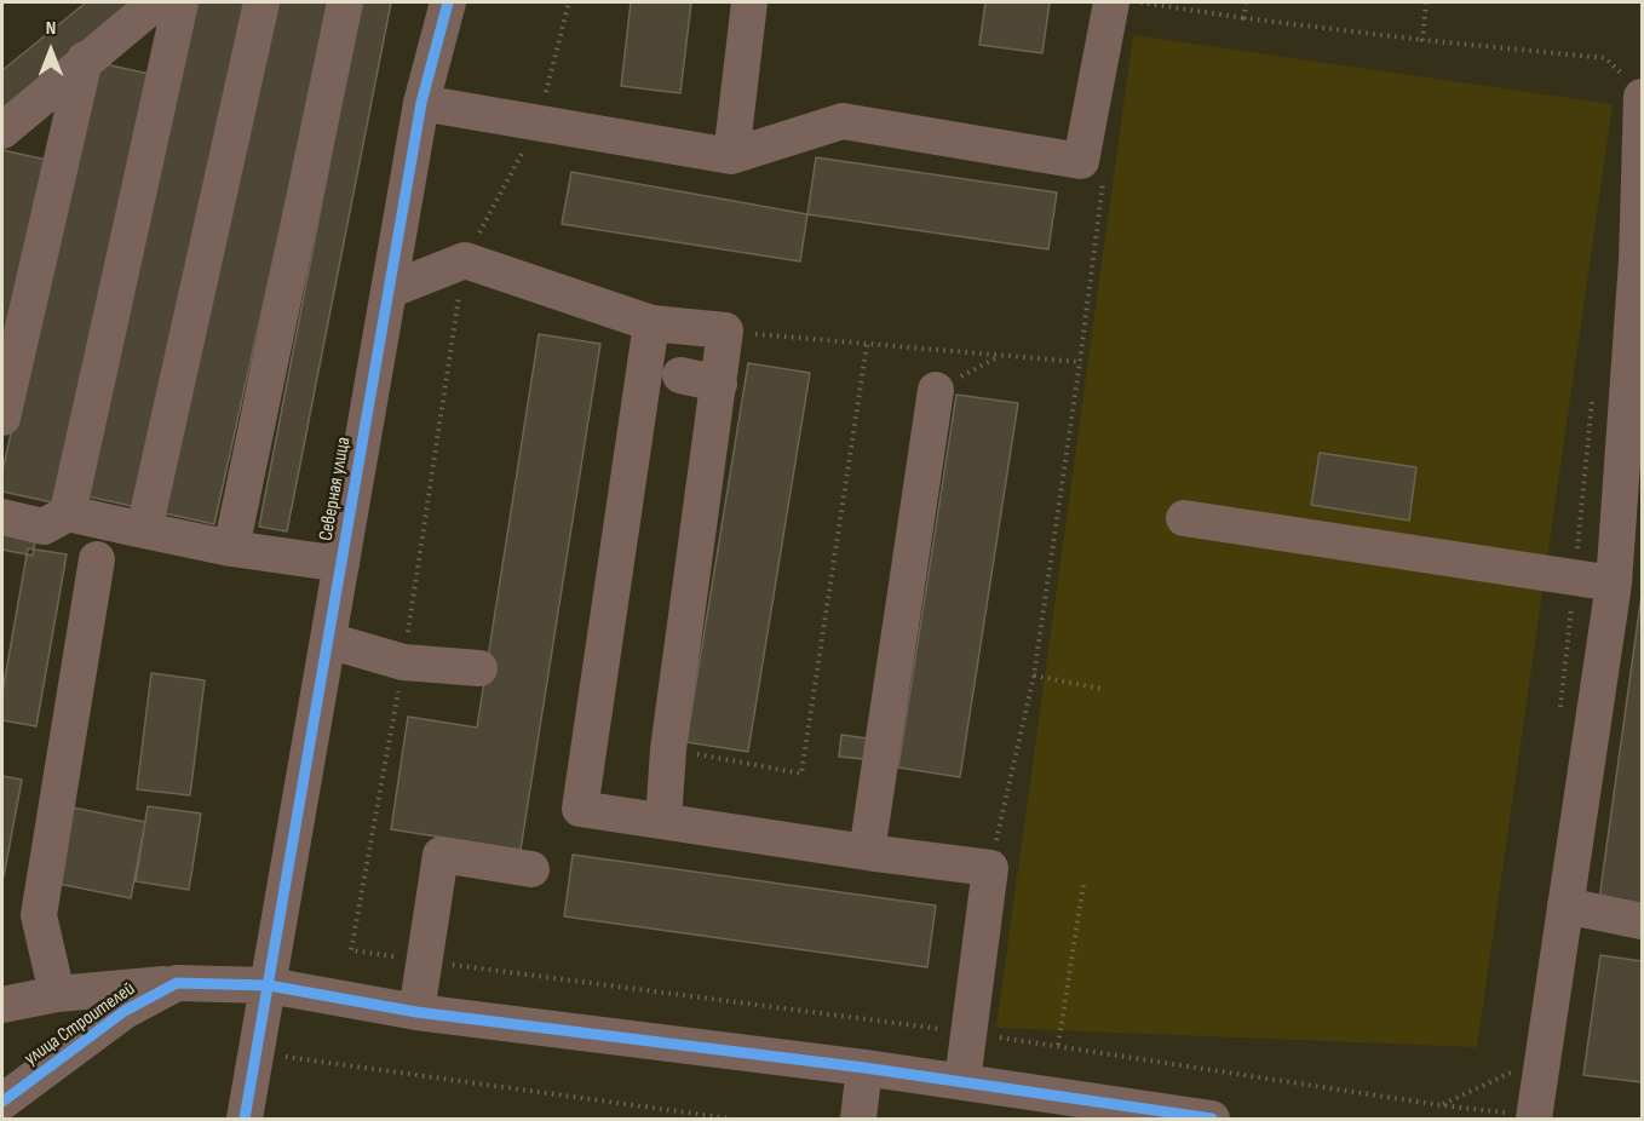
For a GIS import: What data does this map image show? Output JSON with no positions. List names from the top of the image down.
{
  "streets": {
    "street": ["Северная улица", "улица Строителей"]
  },
  "crossings": [
    ["Северная улица", "улица Строителей"]
  ],
  "north": "top"
}
